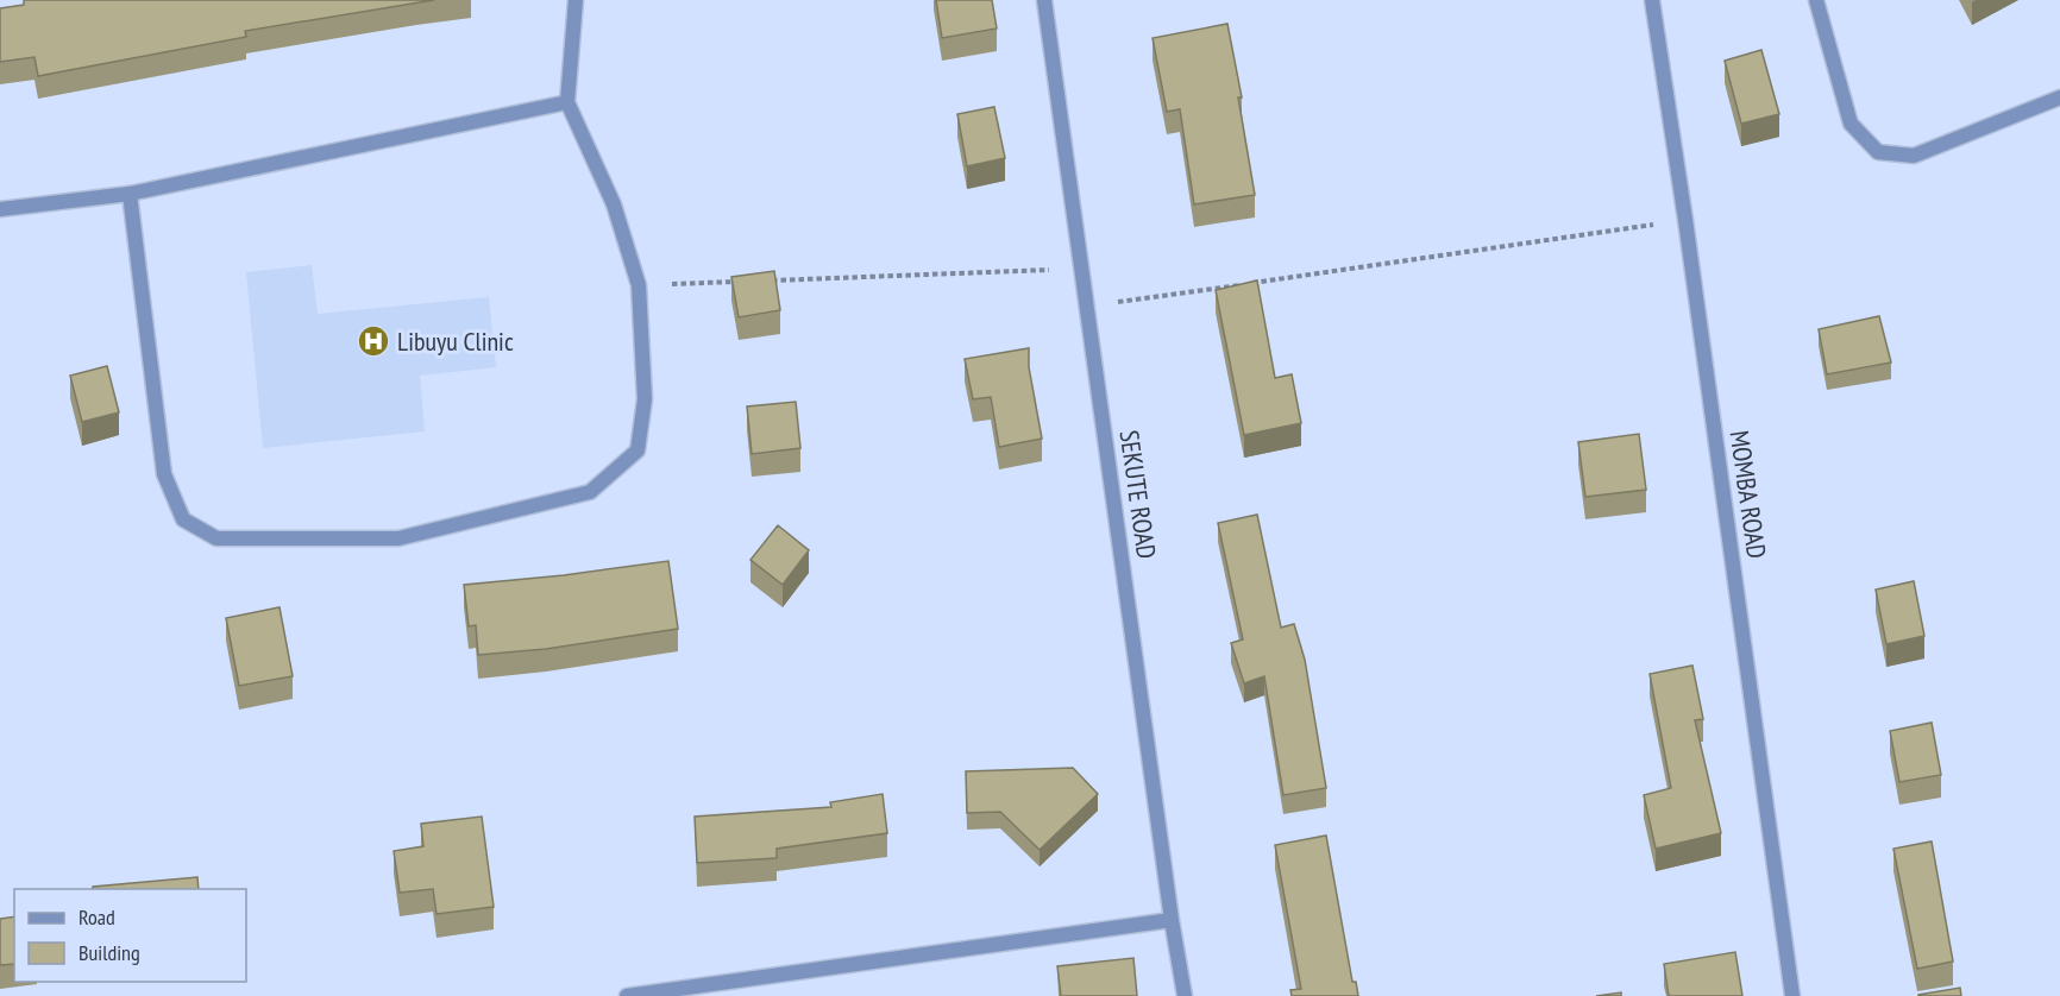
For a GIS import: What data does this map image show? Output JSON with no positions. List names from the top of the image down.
{
  "streets": {
    "street": ["SEKUTE ROAD", "MOMBA ROAD"]
  },
  "places": {
    "hospital": ["Libuyu Clinic"]
  },
  "legend": ["Road", "Building"]
}
